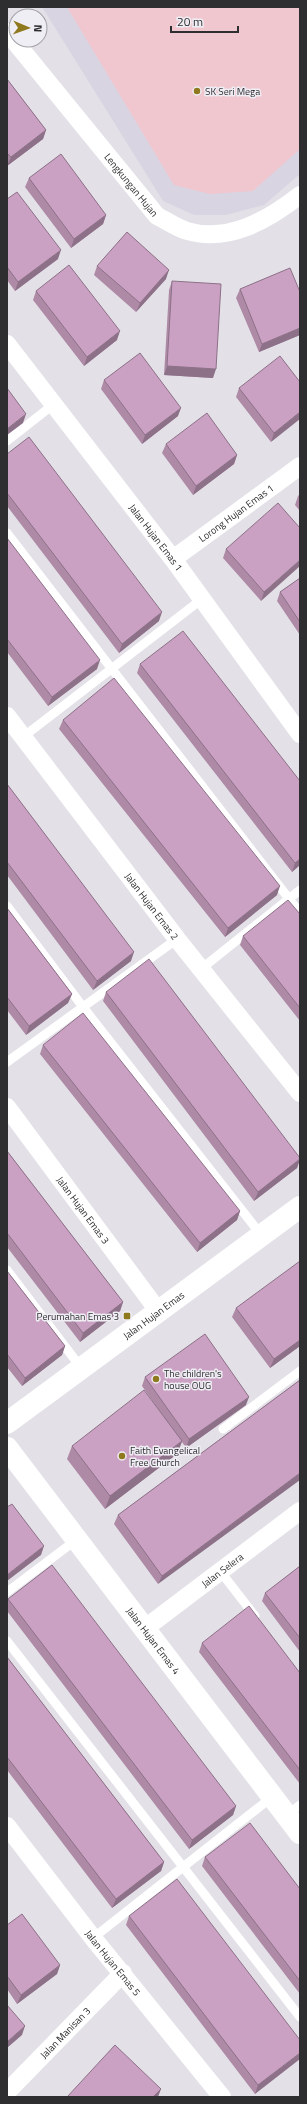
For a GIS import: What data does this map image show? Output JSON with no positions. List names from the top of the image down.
{
  "streets": {
    "street": [
      "Lengkungan Hujan",
      "Lorong Hujan Emas 1",
      "Jalan Hujan Emas 1",
      "Jalan Hujan Emas 2",
      "Jalan Hujan Emas 3",
      "Jalan Hujan Emas",
      "Jalan Selera",
      "Jalan Hujan Emas 4",
      "Jalan Hujan Emas 5",
      "Jalan Manisan 3"
    ]
  },
  "crossings": [
    ["Lorong Hujan Emas 1", "Jalan Hujan Emas 1"],
    ["Jalan Hujan Emas 3", "Jalan Hujan Emas"],
    ["Jalan Selera", "Jalan Hujan Emas 4"],
    ["Jalan Hujan Emas 5", "Jalan Manisan 3"]
  ],
  "places": {
    "other": ["SK Seri Mega", "The children's house OUG", "Faith Evangelical Free Church"],
    "transit": ["Perumahan Emas 3"]
  },
  "scale_bar": "20 m",
  "north": "right"
}
